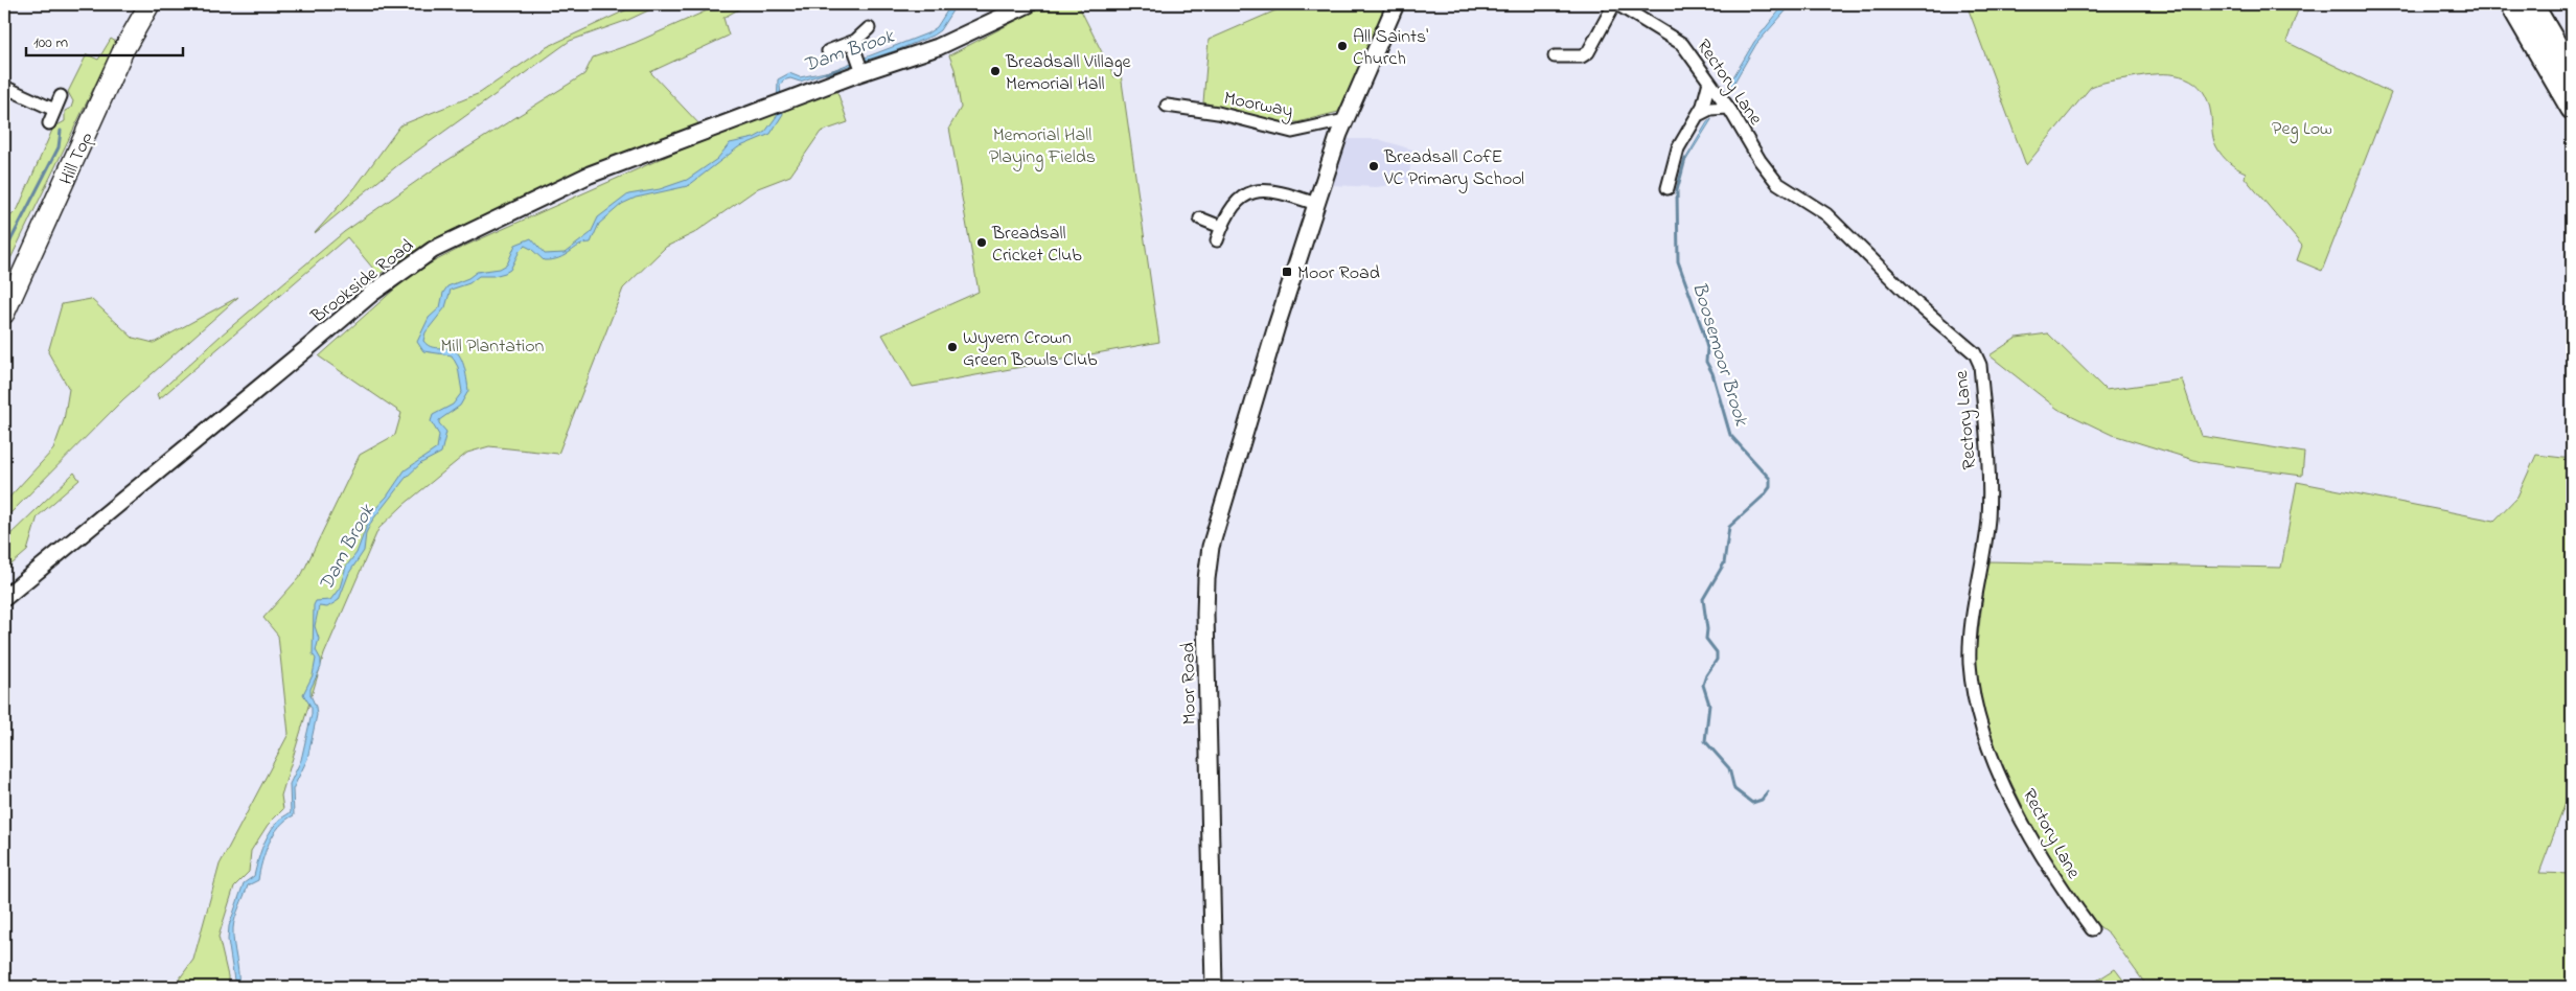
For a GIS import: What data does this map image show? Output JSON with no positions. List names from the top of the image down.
{
  "streets": {
    "main road": ["Hill Top"],
    "street": [
      "Rectory Lane",
      "Moorway",
      "Brookside Road",
      "Moor Road"
    ]
  },
  "crossings": [
    ["Moorway", "Moor Road"]
  ],
  "water": ["Dam Brook", "Boosemoor Brook"],
  "parks": ["Peg Low", "Memorial Hall Playing Fields", "Mill Plantation"],
  "places": {
    "other": [
      "All Saints' Church",
      "Breadsall Village Memorial Hall",
      "Breadsall CofE VC Primary School",
      "Breadsall Cricket Club",
      "Wyvern Crown Green Bowls Club"
    ],
    "transit": ["Moor Road"]
  },
  "scale_bar": "100 m"
}
